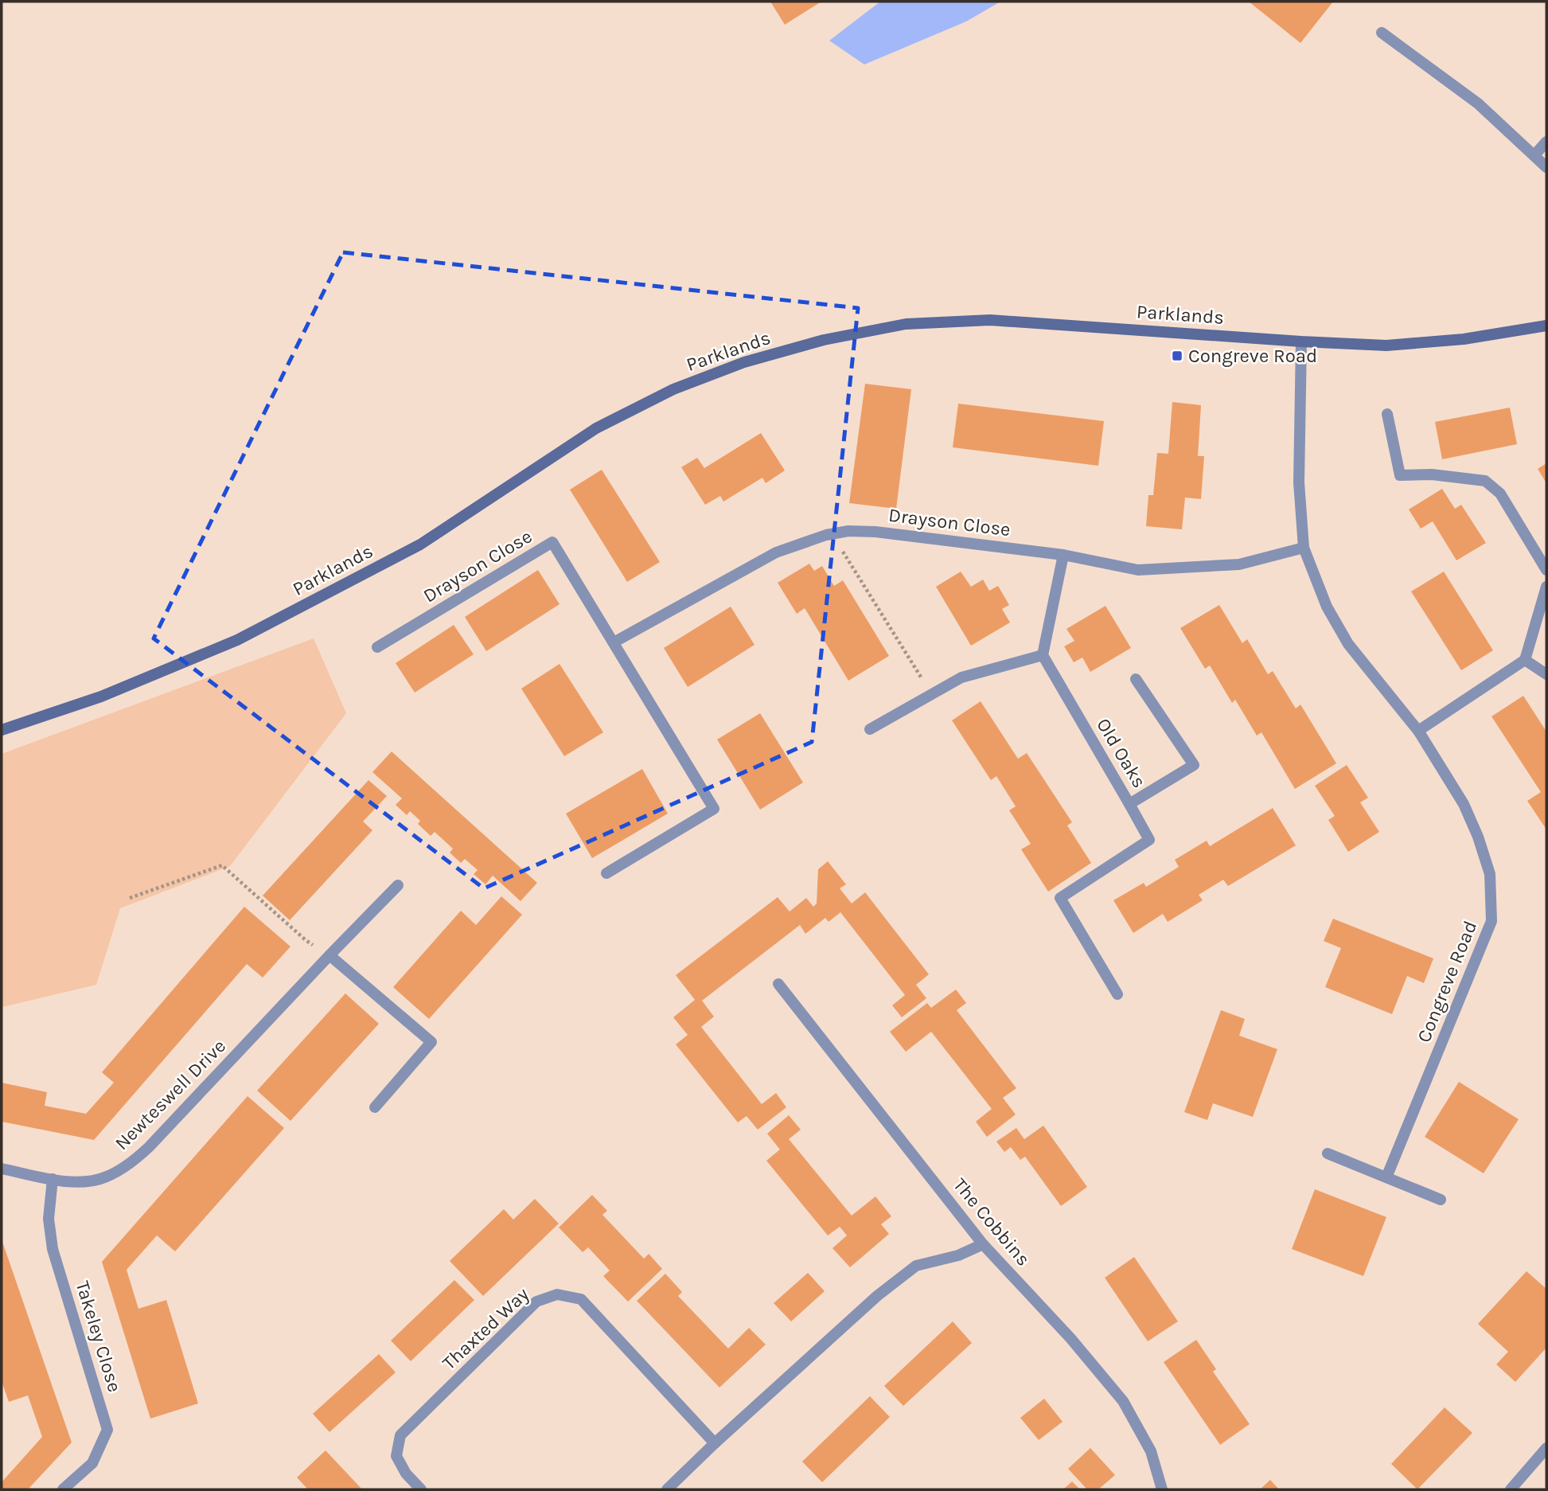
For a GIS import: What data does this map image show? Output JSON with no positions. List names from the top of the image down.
{
  "streets": {
    "street": [
      "Parklands",
      "Drayson Close",
      "Old Oaks",
      "Congreve Road",
      "Newteswell Drive",
      "The Cobbins",
      "Thaxted Way",
      "Takeley Close"
    ]
  },
  "crossings": [
    ["Parklands", "Congreve Road"],
    ["Drayson Close", "Congreve Road"],
    ["Newteswell Drive", "Takeley Close"]
  ],
  "places": {
    "transit": ["Congreve Road"]
  }
}
